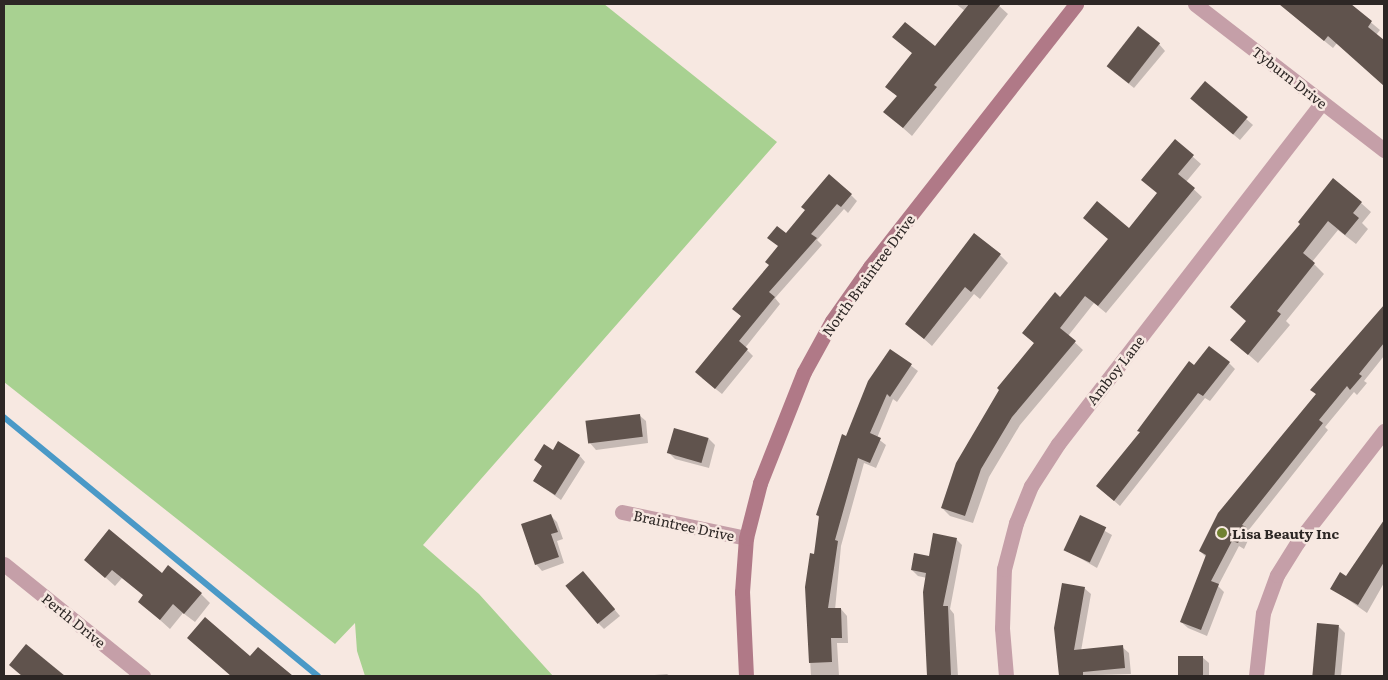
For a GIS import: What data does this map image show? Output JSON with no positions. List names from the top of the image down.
{
  "streets": {
    "street": [
      "Tyburn Drive",
      "North Braintree Drive",
      "Amboy Lane",
      "Braintree Drive",
      "Perth Drive"
    ]
  },
  "crossings": [
    ["Tyburn Drive", "Amboy Lane"],
    ["North Braintree Drive", "Braintree Drive"]
  ],
  "places": ["Lisa Beauty Inc"]
}
